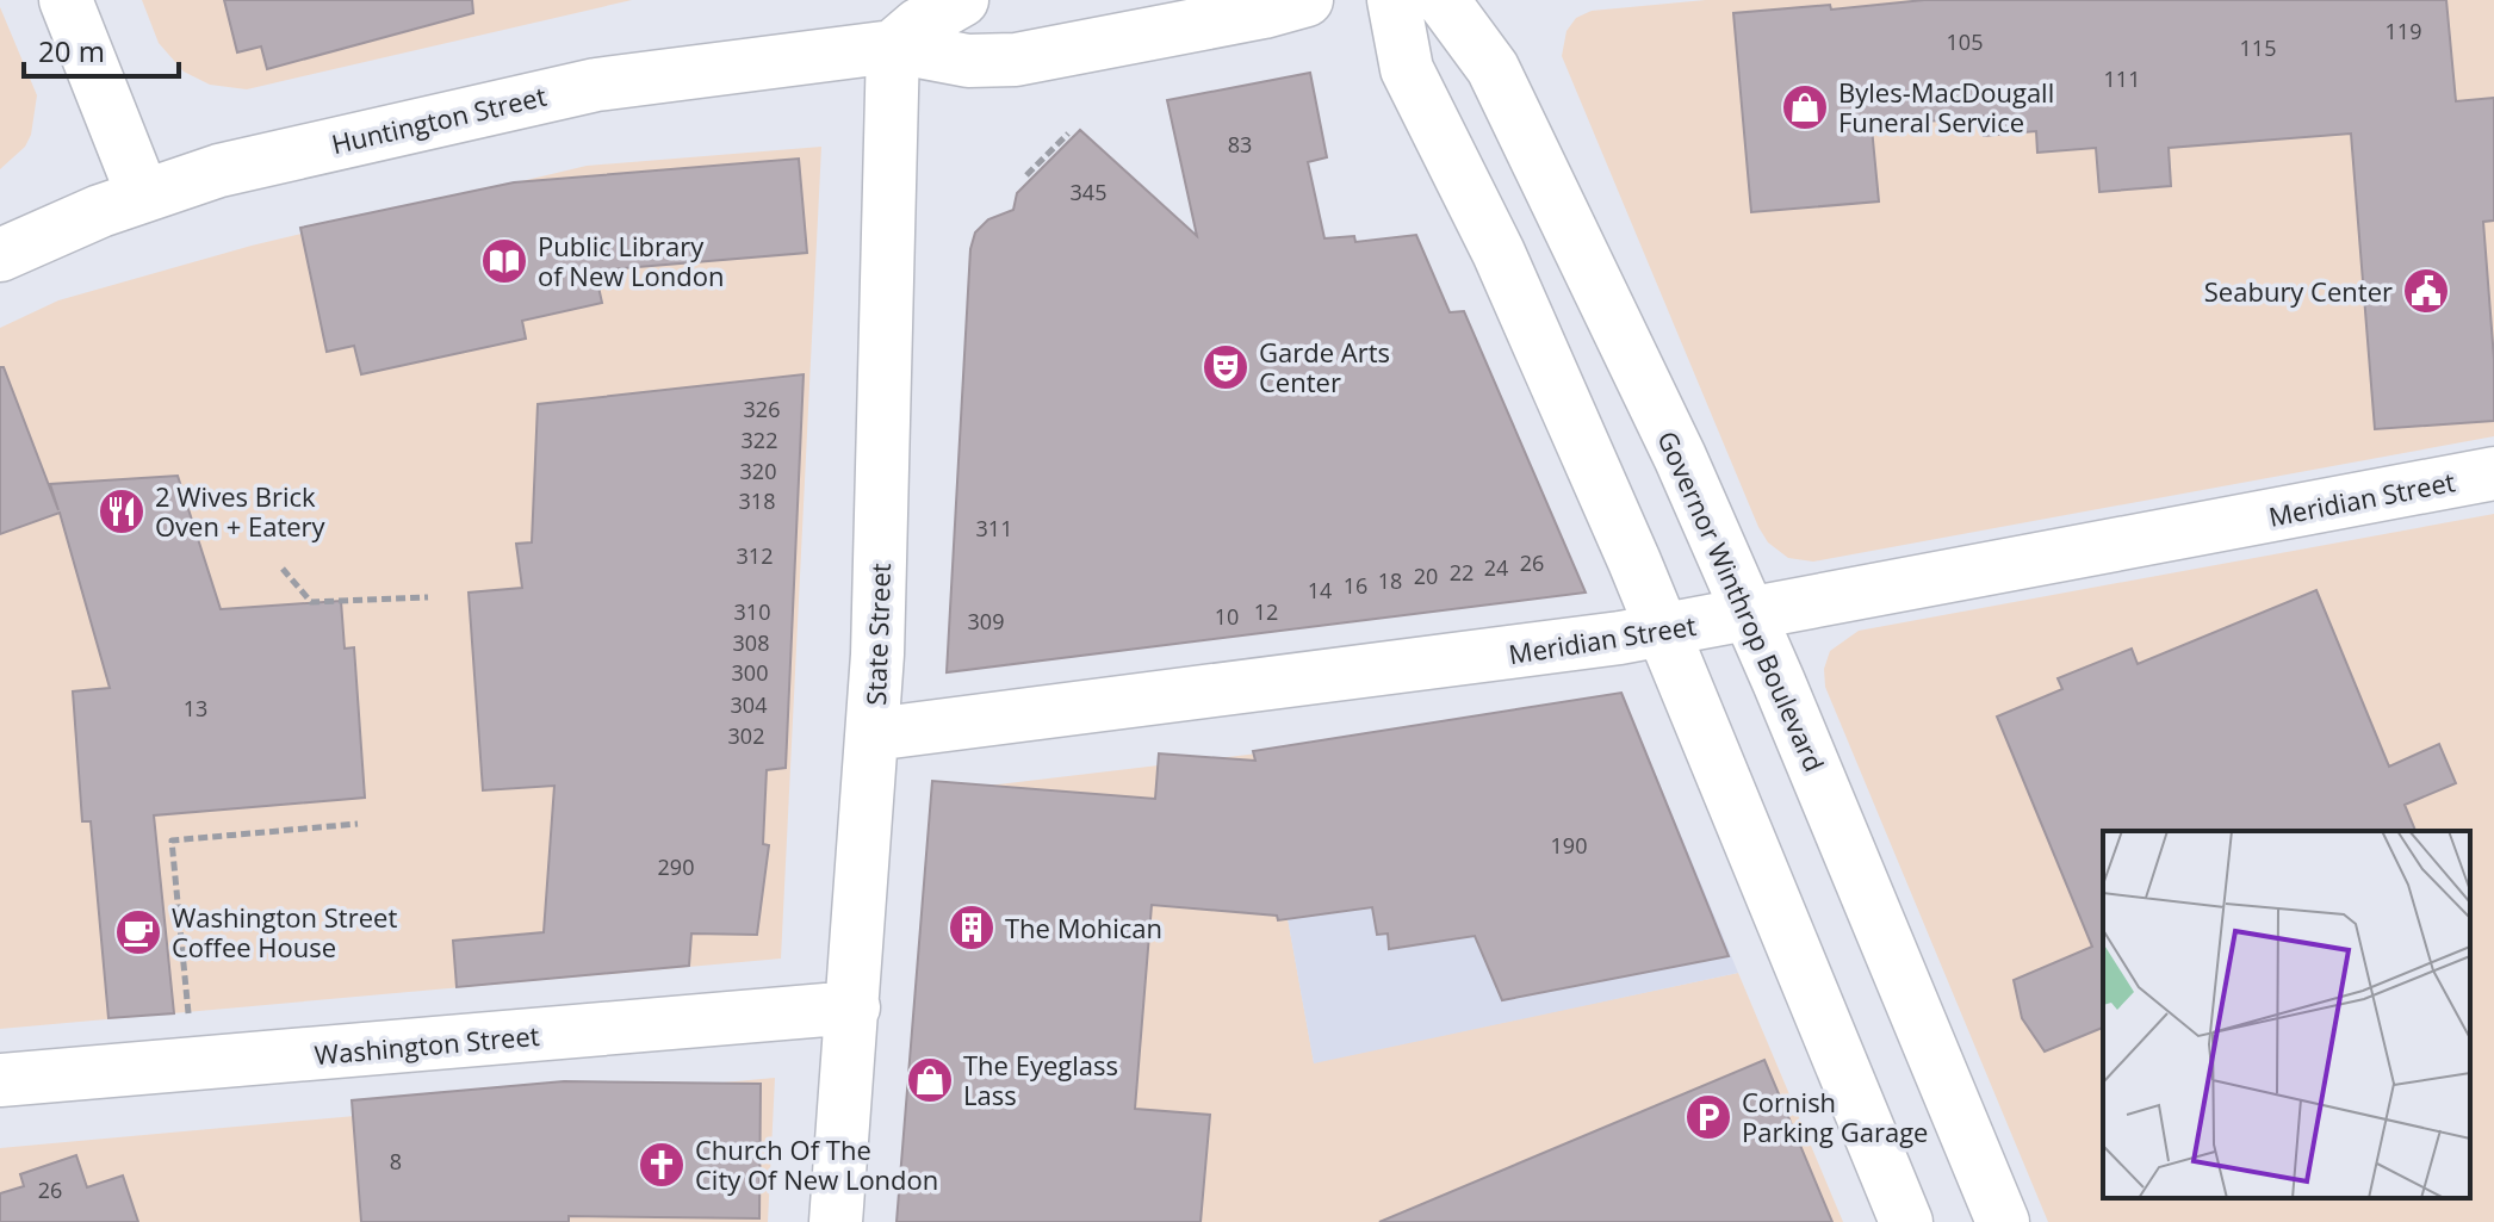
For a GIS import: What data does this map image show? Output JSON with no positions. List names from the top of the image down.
{
  "streets": {
    "main road": [
      "Huntington Street",
      "Meridian Street",
      "Governor Winthrop Boulevard",
      "State Street",
      "Washington Street"
    ]
  },
  "crossings": [
    ["Huntington Street", "State Street"],
    ["Meridian Street", "Governor Winthrop Boulevard"],
    ["Meridian Street", "State Street"],
    ["State Street", "Washington Street"]
  ],
  "places": {
    "shop": ["Byles-MacDougall Funeral Service", "The Eyeglass Lass"],
    "library": ["Public Library of New London"],
    "public building": ["Seabury Center"],
    "theatre": ["Garde Arts Center"],
    "restaurant": ["2 Wives Brick Oven + Eatery"],
    "building": ["The Mohican"],
    "cafe": ["Washington Street Coffee House"],
    "parking": ["Cornish Parking Garage"],
    "church": ["Church Of The City Of New London"]
  },
  "house_numbers": [
    "119",
    "105",
    "115",
    "111",
    "83",
    "345",
    "326",
    "322",
    "320",
    "318",
    "311",
    "312",
    "26",
    "24",
    "22",
    "20",
    "18",
    "16",
    "14",
    "310",
    "12",
    "10",
    "309",
    "308",
    "300",
    "304",
    "13",
    "302",
    "190",
    "290",
    "8",
    "26"
  ],
  "scale_bar": "20 m"
}
